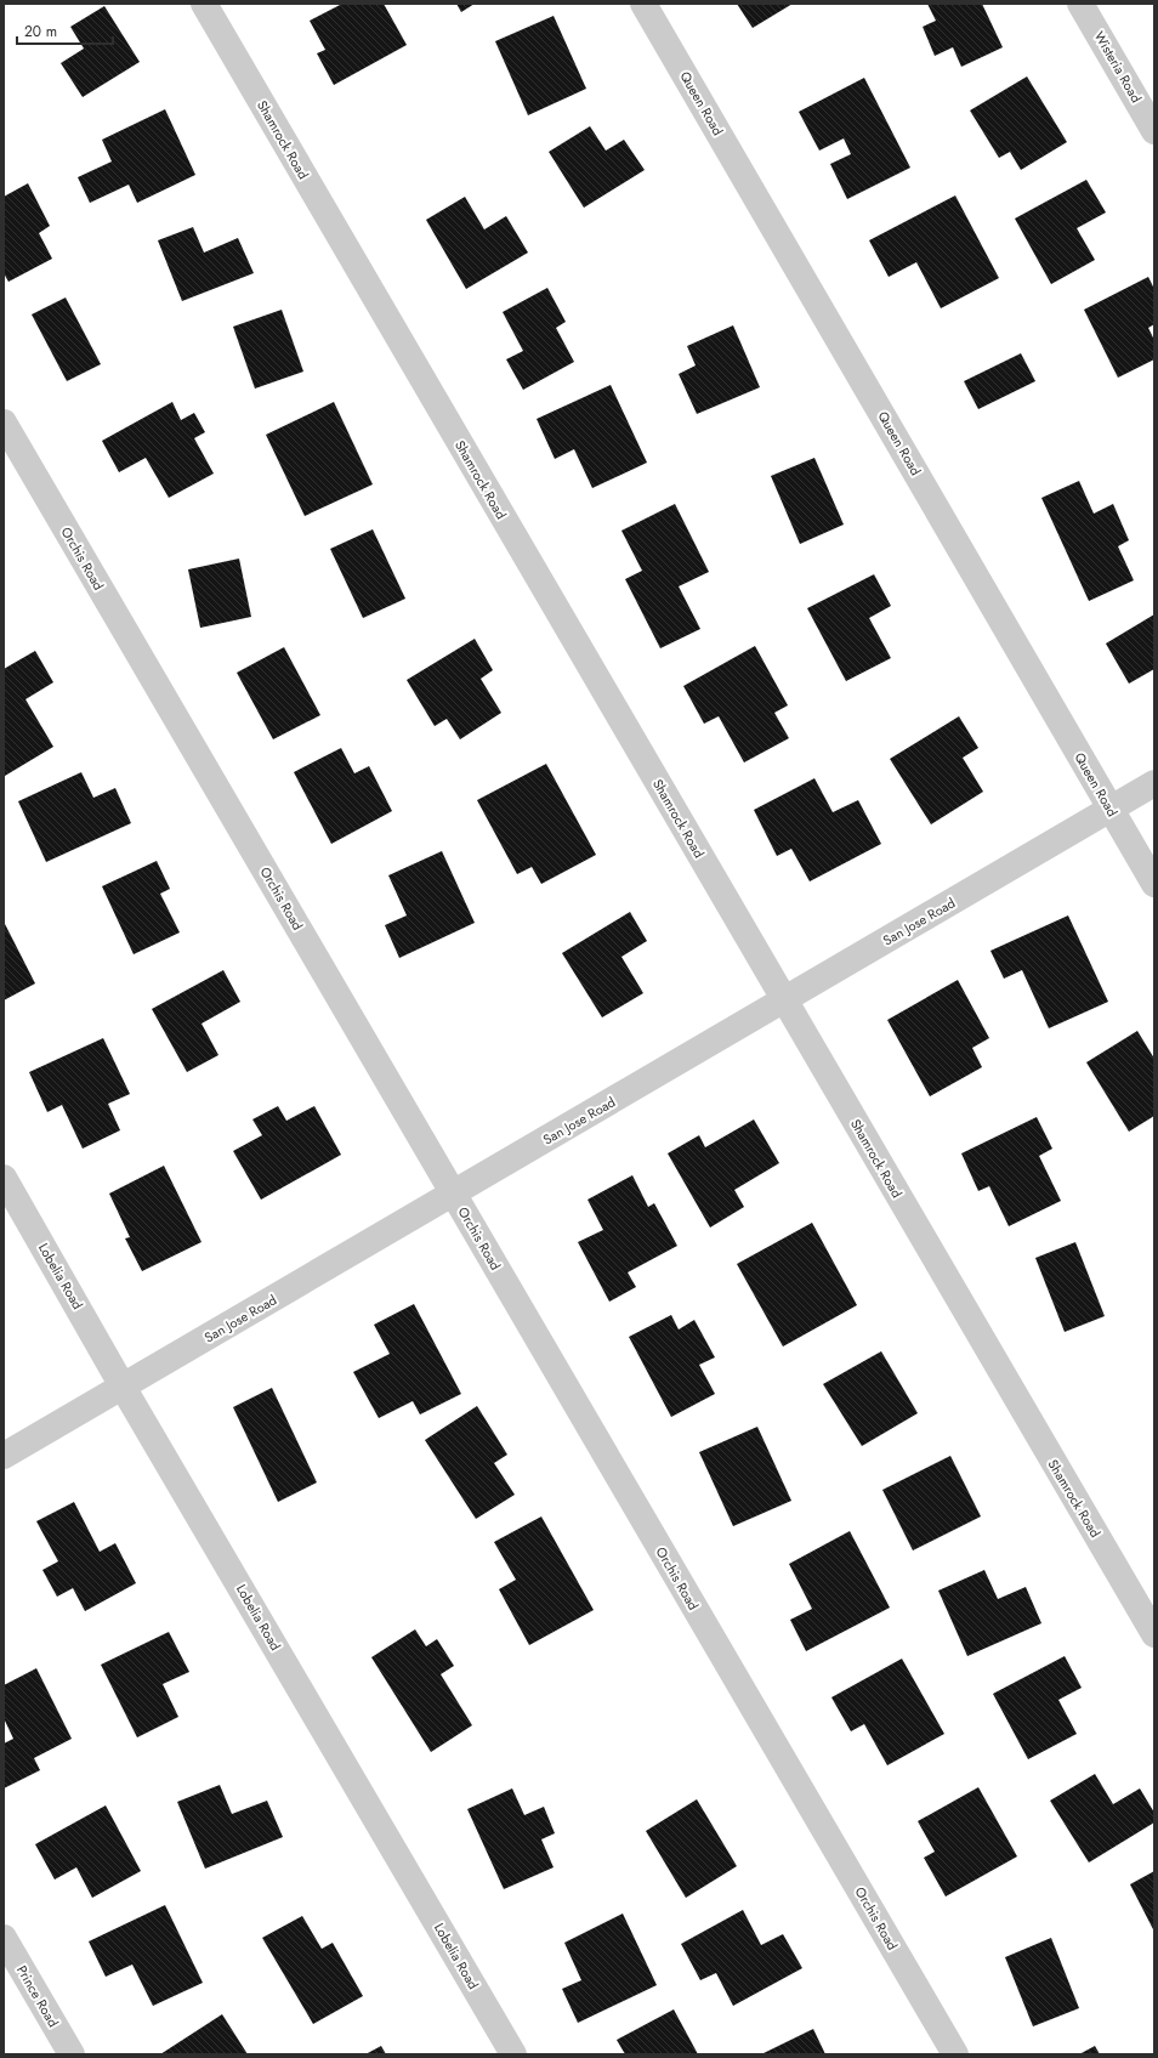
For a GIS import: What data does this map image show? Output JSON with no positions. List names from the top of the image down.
{
  "streets": {
    "street": [
      "Wisteria Road",
      "Queen Road",
      "Shamrock Road",
      "Orchis Road",
      "San Jose Road",
      "Lobelia Road",
      "Prince Road"
    ]
  },
  "crossings": [
    ["Queen Road", "San Jose Road"],
    ["Shamrock Road", "San Jose Road"],
    ["Orchis Road", "San Jose Road"],
    ["San Jose Road", "Lobelia Road"]
  ],
  "scale_bar": "20 m"
}
